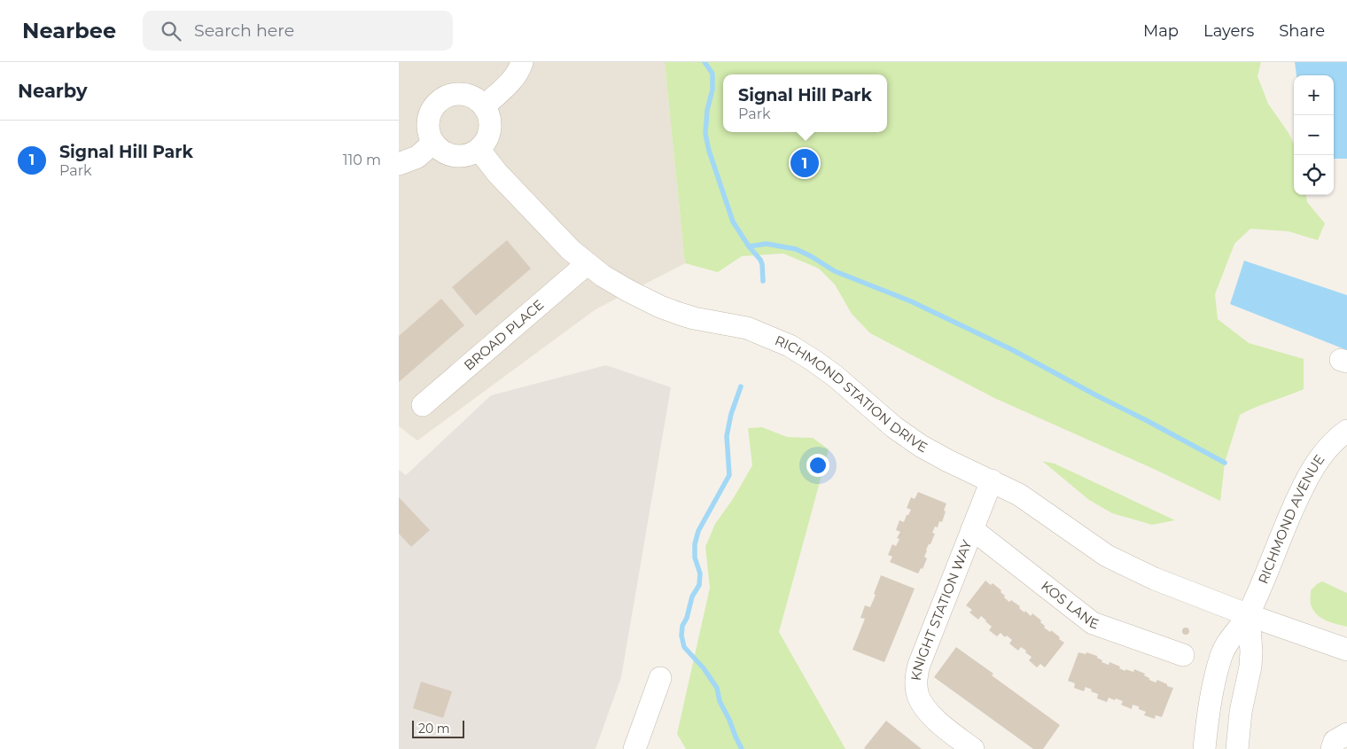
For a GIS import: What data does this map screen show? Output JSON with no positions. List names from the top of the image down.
{
  "streets": {
    "street": [
      "BROAD PLACE",
      "RICHMOND STATION DRIVE",
      "RICHMOND AVENUE",
      "KOS LANE",
      "KNIGHT STATION WAY"
    ]
  },
  "crossings": [
    ["BROAD PLACE", "RICHMOND STATION DRIVE"],
    ["RICHMOND STATION DRIVE", "RICHMOND AVENUE"],
    ["RICHMOND STATION DRIVE", "KNIGHT STATION WAY"],
    ["KOS LANE", "KNIGHT STATION WAY"]
  ],
  "scale_bar": "20 m",
  "page": {
    "header": "Nearbee",
    "search": "Search here",
    "nav": ["Map", "Layers", "Share"],
    "heading": "Nearby",
    "popup": ["Signal Hill Park", "Park"],
    "map_buttons": ["+", "−"],
    "list": [
      {
        "mark": "1",
        "name": "Signal Hill Park",
        "note": "Park",
        "value": "110 m"
      }
    ],
    "pins": "1",
    "scale": "20 m"
  }
}
